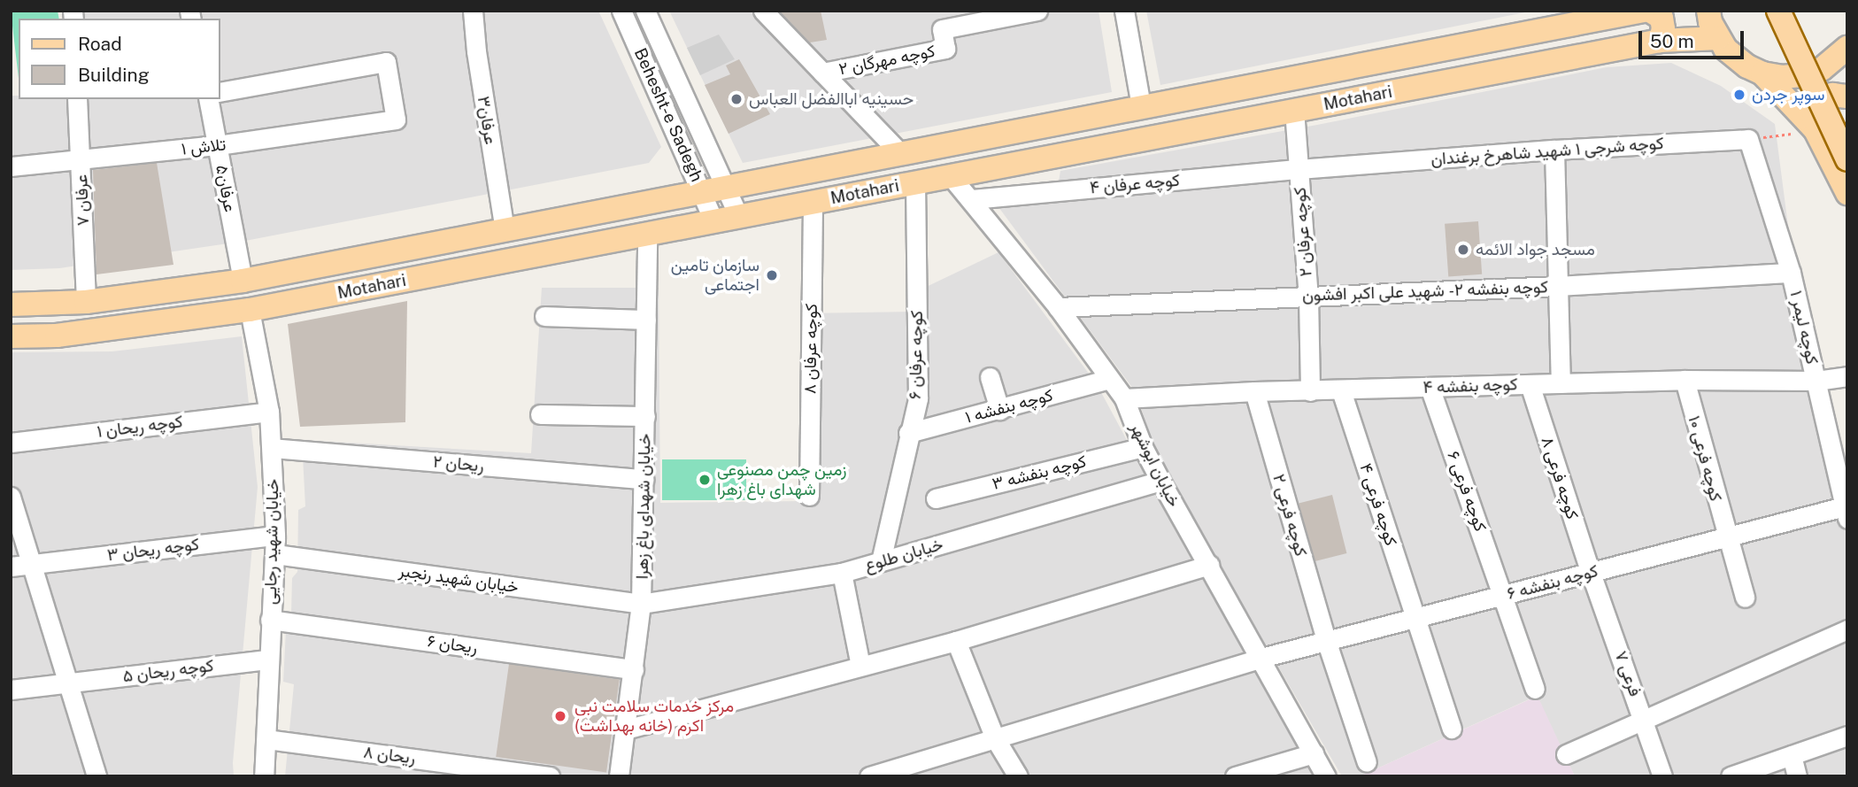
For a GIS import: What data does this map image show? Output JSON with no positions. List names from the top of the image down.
{
  "streets": {
    "main road": ["Motahari"],
    "street": [
      "کوچه مهرگان ۲",
      "Behesht-e Sadegh",
      "عرفان۳",
      "تلاش ۱",
      "کوچه شرجی ۱ شهید شاهرخ برغندان",
      "کوچه عرفان ۴",
      "عرفان۵",
      "عرفان ۷",
      "کوچه عرفان ۲",
      "کوچه بنفشه ۲ - شهید علی اکبر افشون",
      "کوچه لیمر ۱",
      "کوچه عرفان ۸",
      "کوچه عرفان ۶",
      "کوچه بنفشه ۴",
      "کوچه بنفشه ۱",
      "کوچه ریحان ۱",
      "کوچه فرعی ۱۰",
      "ریحان ۲",
      "خیابان ابوشهر",
      "کوچه بنفشه ۳",
      "کوچه فرعی ۸",
      "کوچه فرعی ۶",
      "کوچه فرعی ۴",
      "خیابان شهدای باغ‌ زهرا",
      "کوچه فرعی ۲",
      "خیابان شهید رجایی",
      "کوچه ریحان ۳",
      "خیابان طلوع",
      "خیابان شهید رنجبر",
      "کوچه بنفشه ۶",
      "ریحان ۶",
      "کوچه ریحان ۵",
      "فرعی ۷",
      "ریحان ۸"
    ]
  },
  "crossings": [
    ["Motahari", "Behesht-e Sadegh"],
    ["Motahari", "عرفان۳"],
    ["Motahari", "عرفان۵"],
    ["Motahari", "عرفان ۷"],
    ["Motahari", "کوچه عرفان ۲"],
    ["Motahari", "کوچه عرفان ۸"],
    ["Motahari", "کوچه عرفان ۶"],
    ["Motahari", "خیابان ابوشهر"],
    ["Motahari", "خیابان شهدای باغ‌ زهرا"],
    ["Motahari", "خیابان شهید رجایی"],
    ["تلاش ۱", "عرفان۵"],
    ["تلاش ۱", "عرفان ۷"],
    ["کوچه شرجی ۱ شهید شاهرخ برغندان", "کوچه عرفان ۴"],
    ["کوچه شرجی ۱ شهید شاهرخ برغندان", "کوچه عرفان ۲"],
    ["کوچه شرجی ۱ شهید شاهرخ برغندان", "کوچه لیمر ۱"],
    ["کوچه عرفان ۴", "کوچه عرفان ۲"],
    ["کوچه عرفان ۴", "خیابان ابوشهر"],
    ["کوچه عرفان ۲", "کوچه بنفشه ۲ - شهید علی اکبر افشون"],
    ["کوچه عرفان ۲", "کوچه بنفشه ۴"],
    ["کوچه بنفشه ۲ - شهید علی اکبر افشون", "کوچه لیمر ۱"],
    ["کوچه بنفشه ۲ - شهید علی اکبر افشون", "خیابان ابوشهر"],
    ["کوچه لیمر ۱", "کوچه بنفشه ۴"],
    ["کوچه لیمر ۱", "کوچه بنفشه ۶"],
    ["کوچه عرفان ۶", "کوچه بنفشه ۱"],
    ["کوچه عرفان ۶", "خیابان طلوع"],
    ["کوچه بنفشه ۴", "کوچه فرعی ۱۰"],
    ["کوچه بنفشه ۴", "خیابان ابوشهر"],
    ["کوچه بنفشه ۴", "کوچه فرعی ۸"],
    ["کوچه بنفشه ۴", "کوچه فرعی ۶"],
    ["کوچه بنفشه ۴", "کوچه فرعی ۴"],
    ["کوچه بنفشه ۴", "کوچه فرعی ۲"],
    ["کوچه بنفشه ۱", "خیابان ابوشهر"],
    ["کوچه ریحان ۱", "خیابان شهید رجایی"],
    ["کوچه فرعی ۱۰", "کوچه بنفشه ۶"],
    ["ریحان ۲", "خیابان شهدای باغ‌ زهرا"],
    ["ریحان ۲", "خیابان شهید رجایی"],
    ["خیابان ابوشهر", "کوچه بنفشه ۳"],
    ["خیابان ابوشهر", "خیابان طلوع"],
    ["خیابان ابوشهر", "کوچه بنفشه ۶"],
    ["کوچه فرعی ۸", "کوچه بنفشه ۶"],
    ["کوچه فرعی ۸", "فرعی ۷"],
    ["کوچه فرعی ۶", "کوچه بنفشه ۶"],
    ["کوچه فرعی ۴", "کوچه بنفشه ۶"],
    ["خیابان شهدای باغ‌ زهرا", "خیابان طلوع"],
    ["خیابان شهدای باغ‌ زهرا", "خیابان شهید رنجبر"],
    ["خیابان شهدای باغ‌ زهرا", "ریحان ۶"],
    ["کوچه فرعی ۲", "کوچه بنفشه ۶"],
    ["خیابان شهید رجایی", "کوچه ریحان ۳"],
    ["خیابان شهید رجایی", "خیابان شهید رنجبر"],
    ["خیابان شهید رجایی", "ریحان ۶"],
    ["خیابان شهید رجایی", "کوچه ریحان ۵"],
    ["خیابان شهید رجایی", "ریحان ۸"],
    ["کوچه ریحان ۳", "خیابان شهید رنجبر"],
    ["خیابان طلوع", "خیابان شهید رنجبر"],
    ["کوچه بنفشه ۶", "فرعی ۷"]
  ],
  "places": [
    "سوپر جردن",
    "حسینیه اباالفضل العباس",
    "مسجد جواد الائمه",
    "سازمان تامین اجتماعی",
    "زمین چمن مصنوعی شهدای باغ زهرا",
    "مرکز خدمات سلامت نبی اکرم (خانه بهداشت)"
  ],
  "legend": ["Road", "Building"],
  "scale_bar": "50 m"
}
